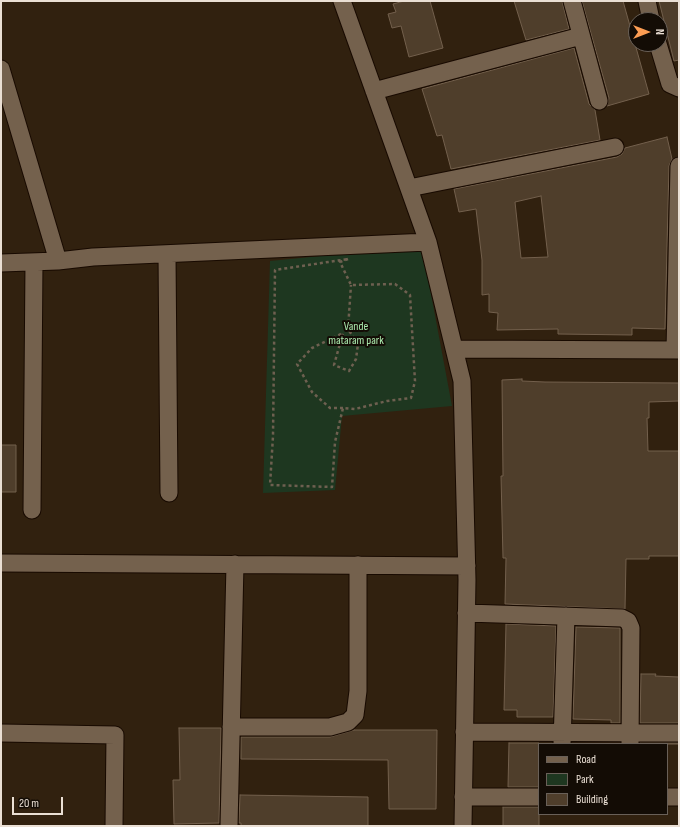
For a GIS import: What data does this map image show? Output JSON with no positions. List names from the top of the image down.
{
  "parks": ["Vande mataram park"],
  "legend": ["Road", "Park", "Building"],
  "scale_bar": "20 m",
  "north": "right"
}
